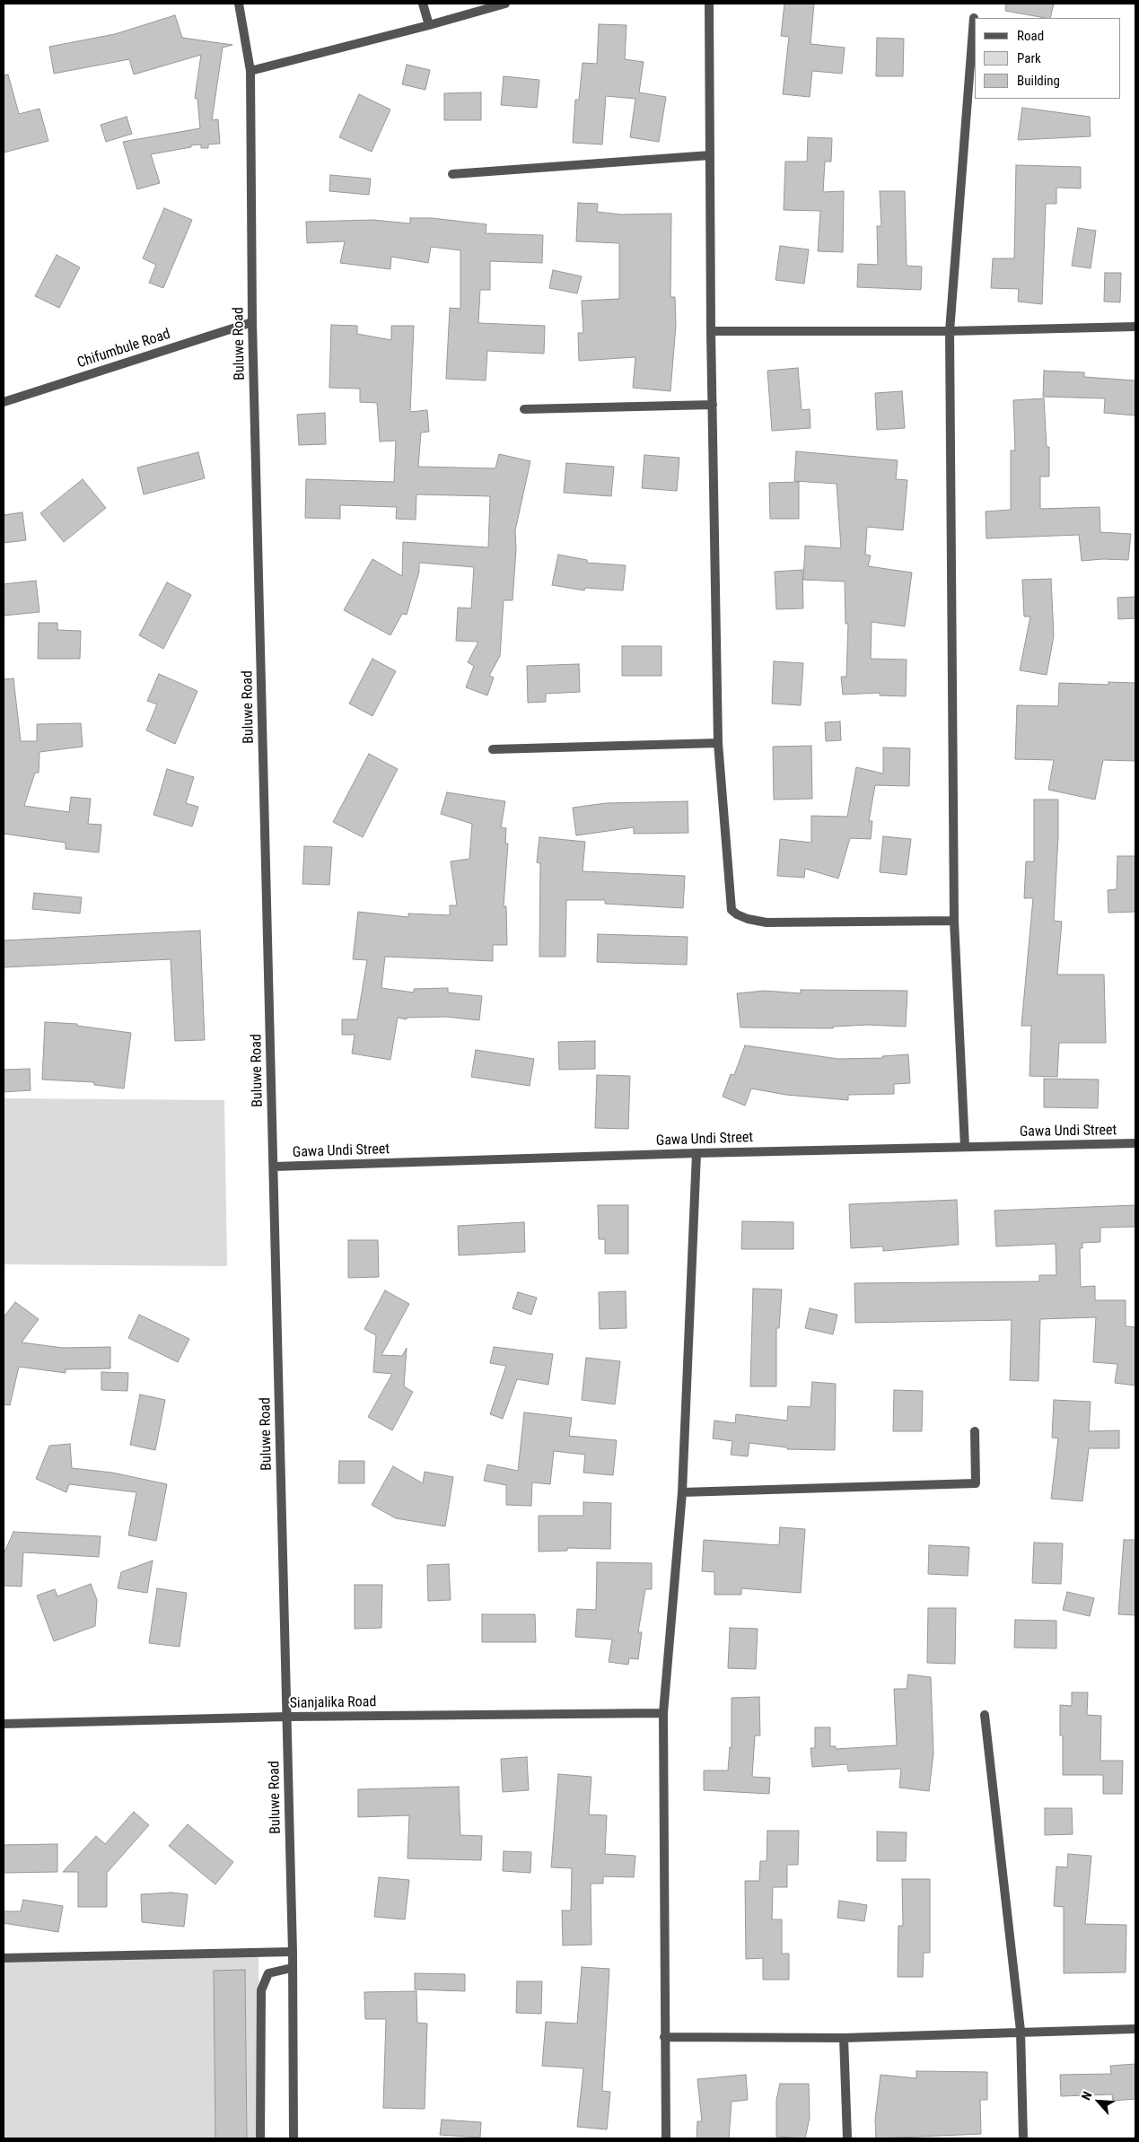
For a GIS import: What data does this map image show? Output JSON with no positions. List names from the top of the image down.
{
  "streets": {
    "street": [
      "Buluwe Road",
      "Chifumbule Road",
      "Gawa Undi Street",
      "Sianjalika Road"
    ]
  },
  "crossings": [
    ["Buluwe Road", "Chifumbule Road"],
    ["Buluwe Road", "Gawa Undi Street"],
    ["Buluwe Road", "Sianjalika Road"]
  ],
  "legend": ["Road", "Park", "Building"],
  "north": "top left"
}
